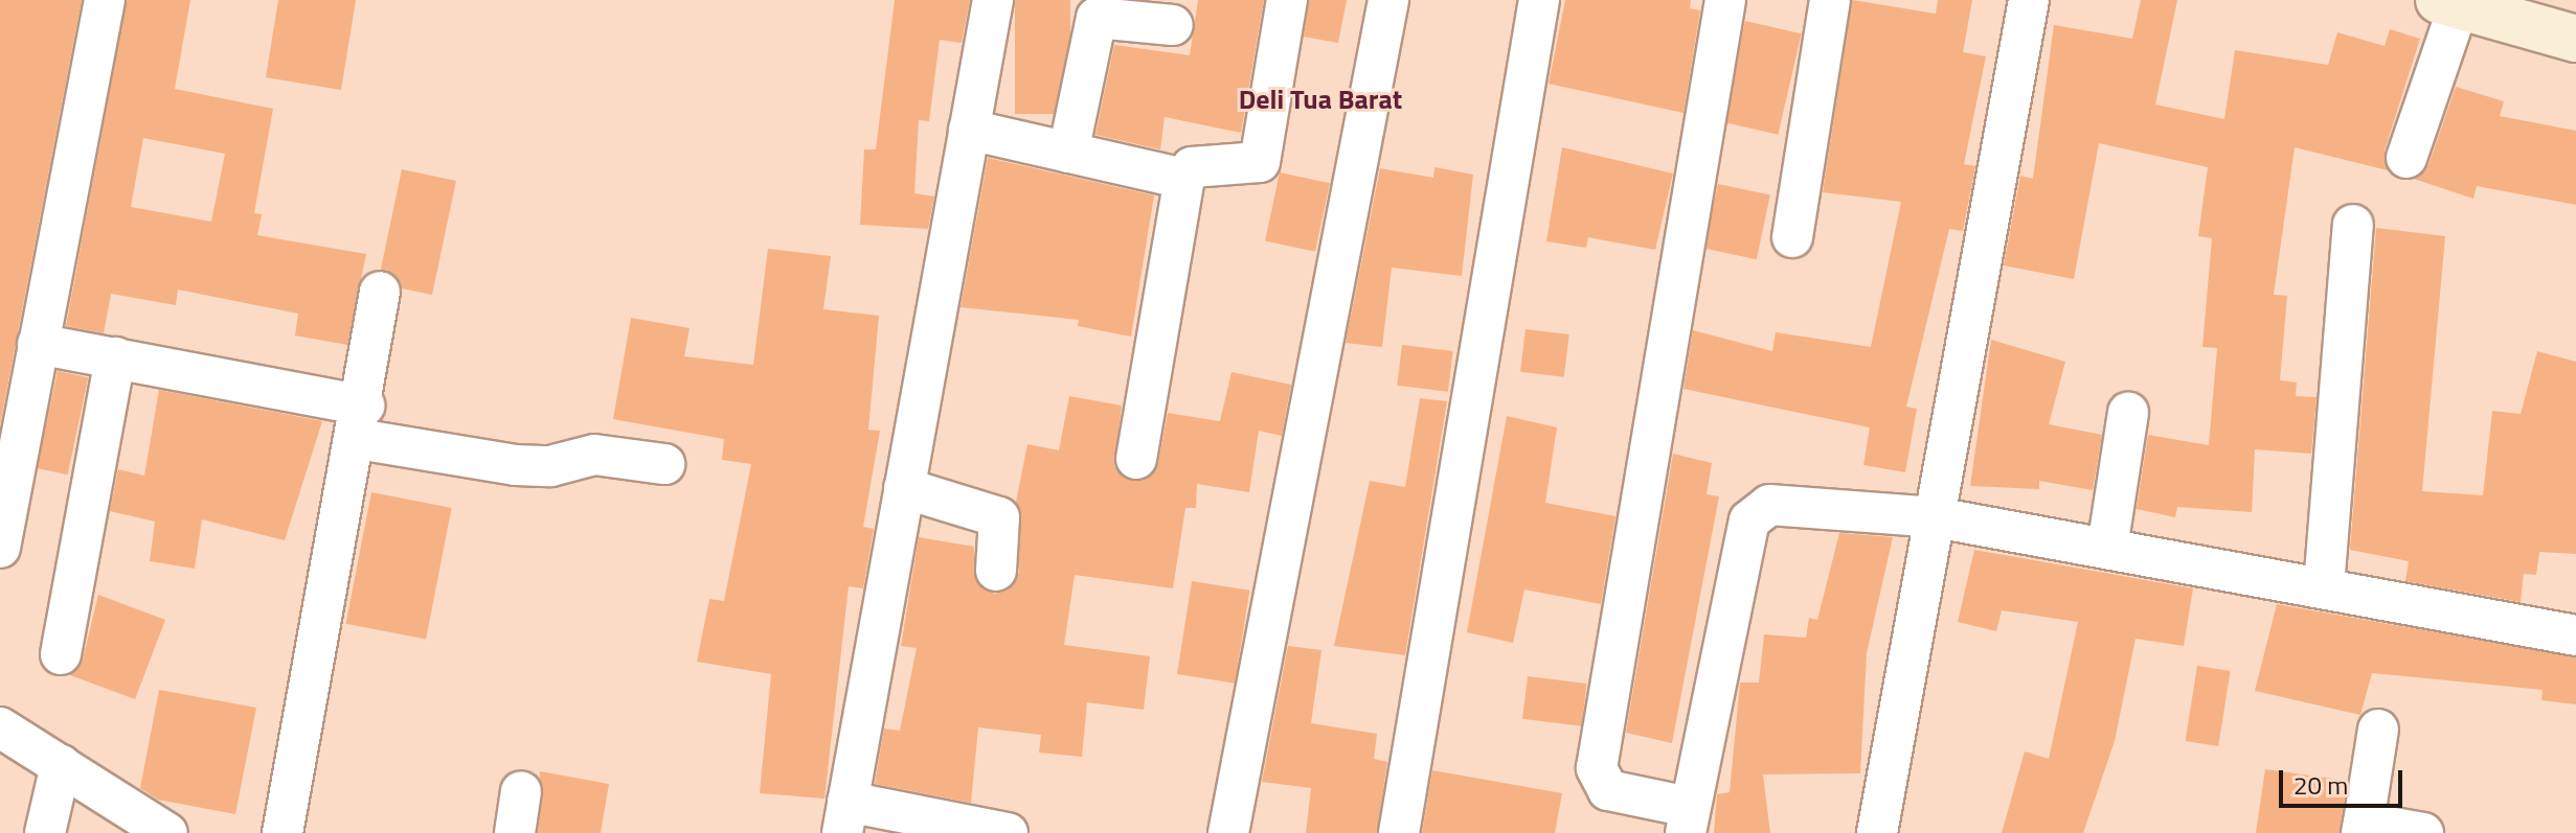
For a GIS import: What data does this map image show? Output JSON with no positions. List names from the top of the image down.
{
  "districts": ["Deli Tua Barat"],
  "scale_bar": "20 m"
}
